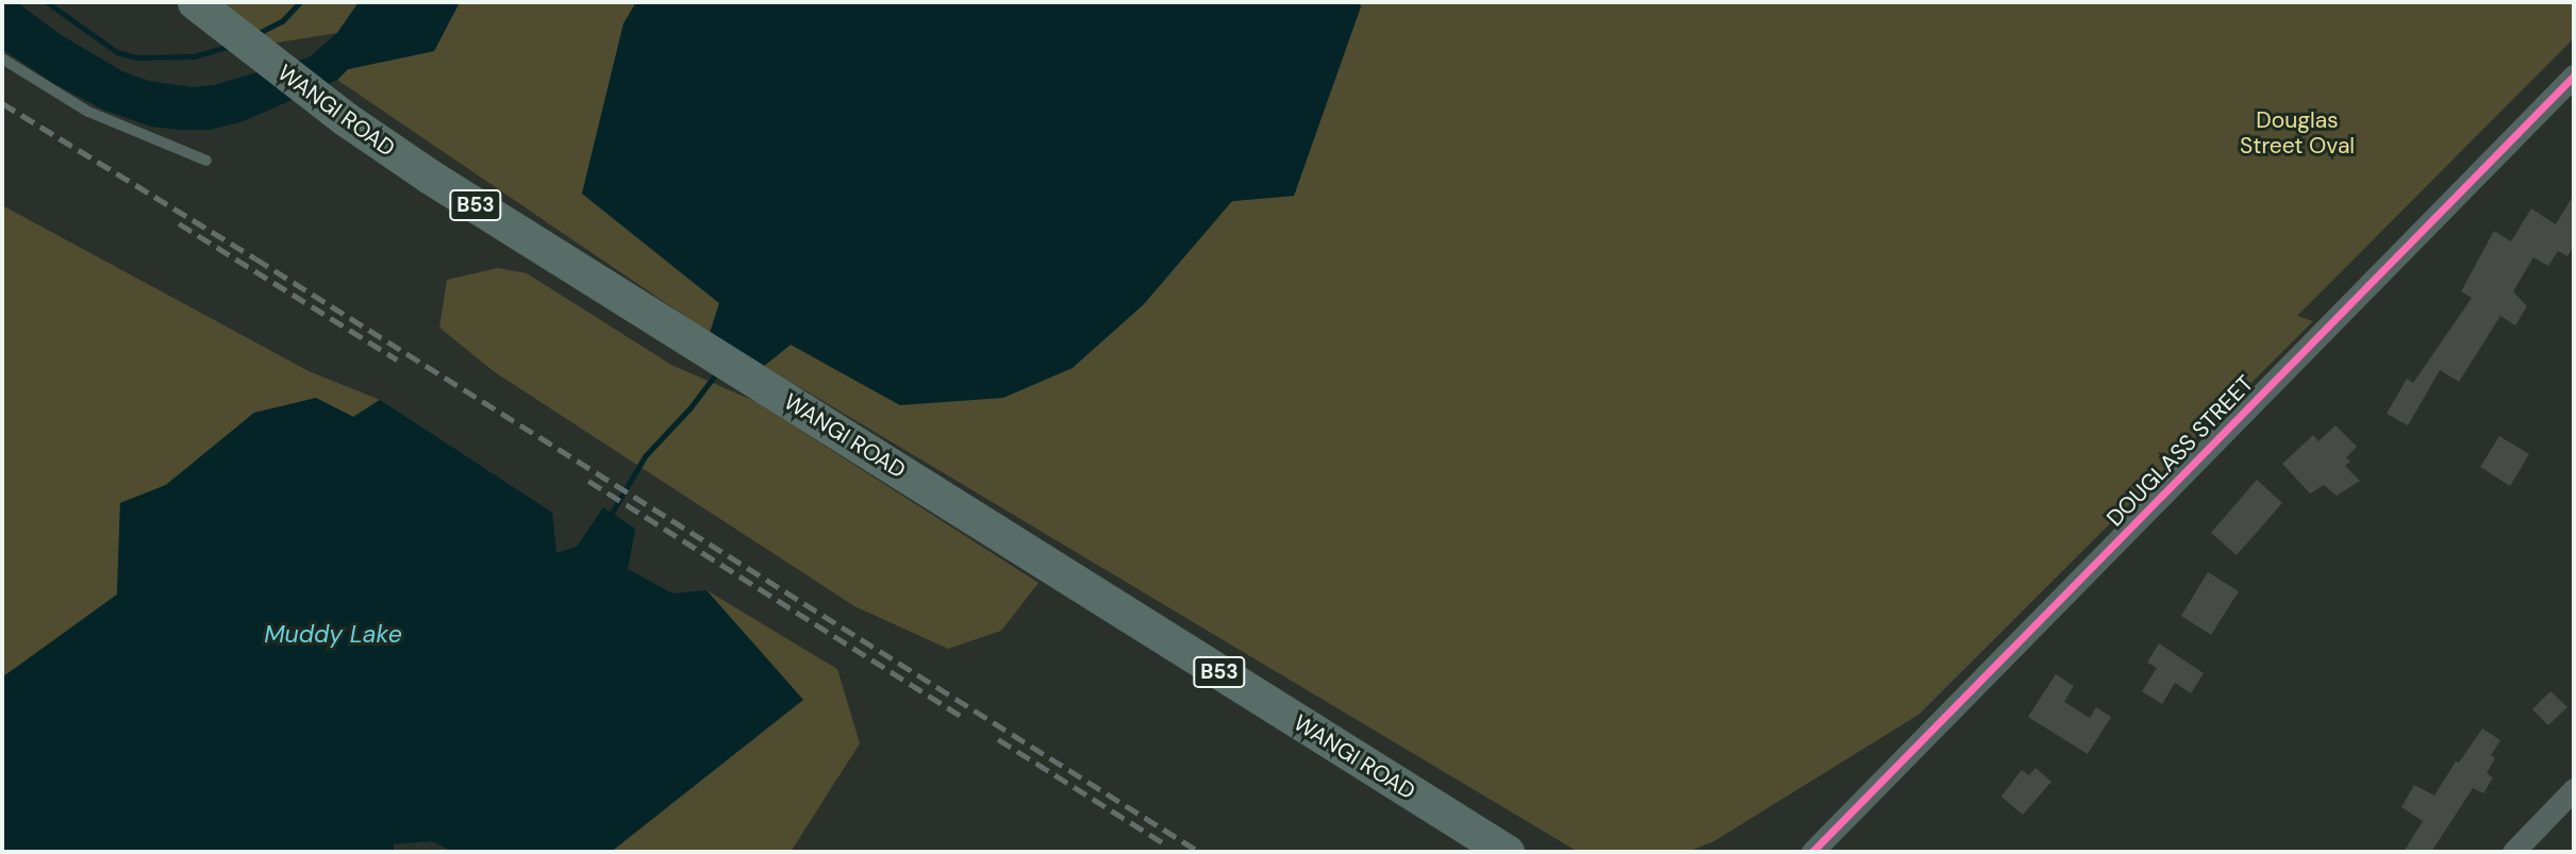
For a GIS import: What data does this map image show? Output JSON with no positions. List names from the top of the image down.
{
  "streets": {
    "main road": ["WANGI ROAD", "B53"],
    "street": ["DOUGLASS STREET"]
  },
  "water": ["Muddy Lake"],
  "parks": ["Douglas Street Oval"]
}
